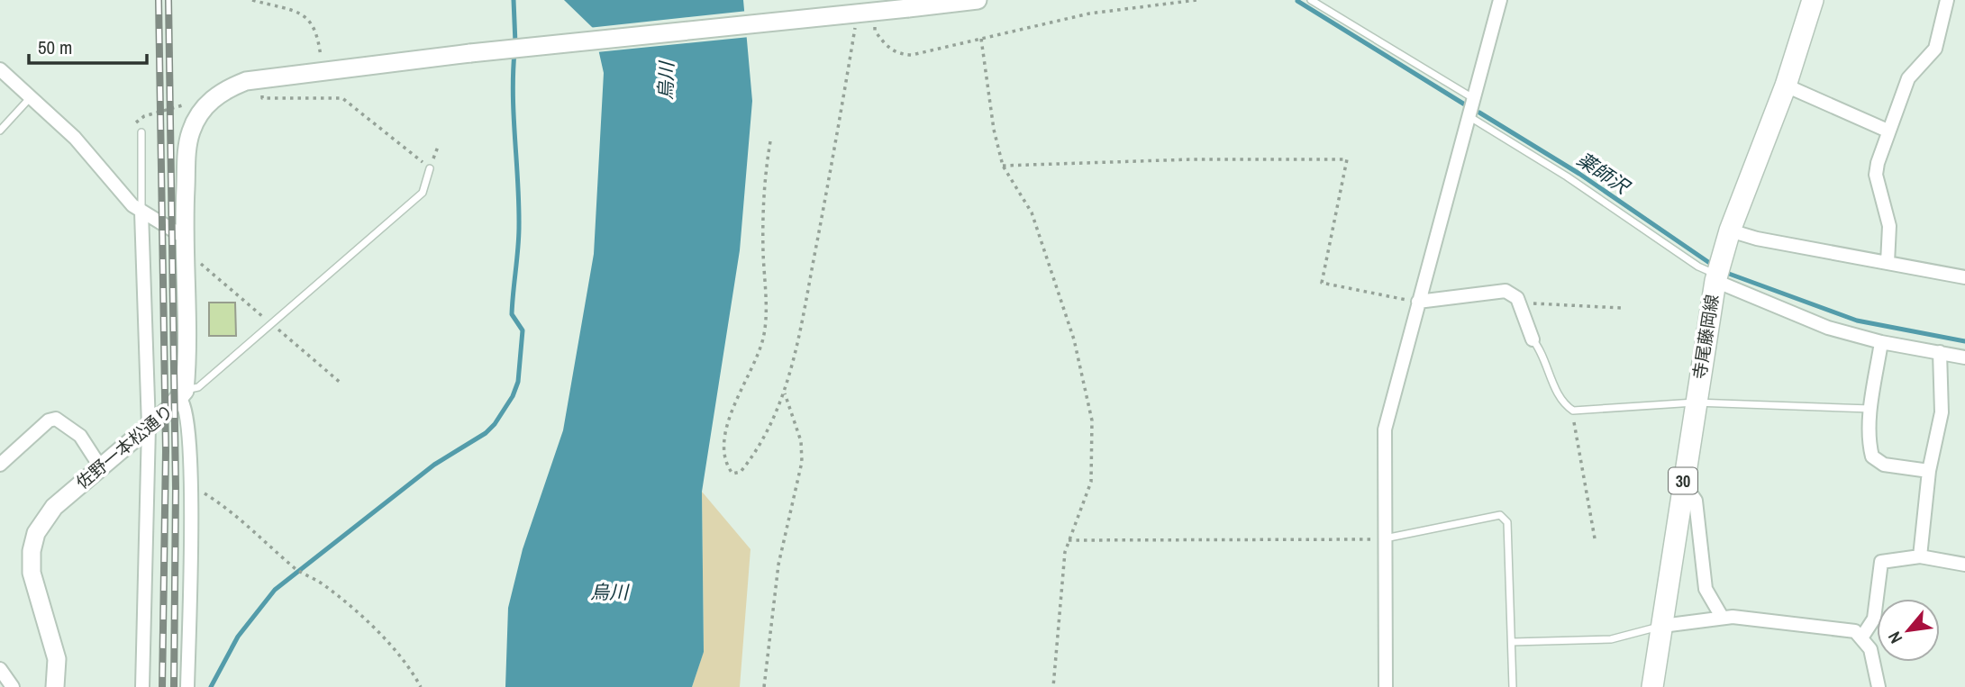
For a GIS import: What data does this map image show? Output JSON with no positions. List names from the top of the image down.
{
  "streets": {
    "main road": ["寺尾藤岡線", "30"],
    "street": ["佐野一本松通り"]
  },
  "water": ["烏川", "薬師沢"],
  "scale_bar": "50 m",
  "north": "bottom left"
}
